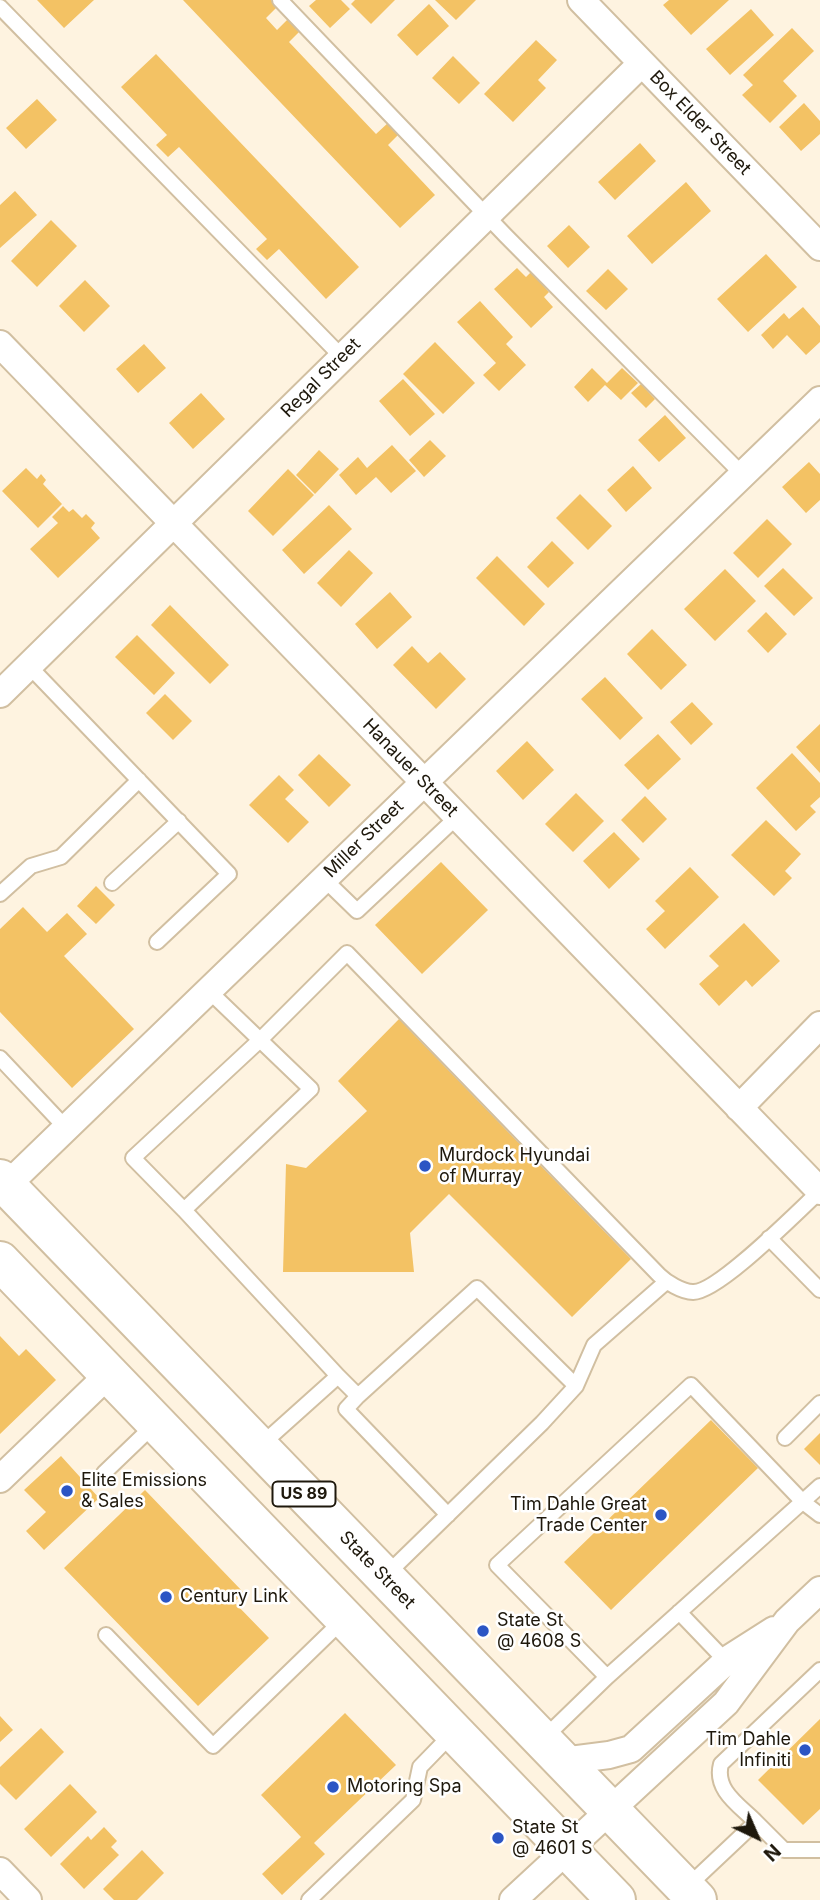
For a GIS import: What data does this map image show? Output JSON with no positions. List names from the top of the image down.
{
  "streets": {
    "main road": ["US 89", "State Street"],
    "street": [
      "Box Elder Street",
      "Regal Street",
      "Hanauer Street",
      "Miller Street"
    ]
  },
  "crossings": [
    ["Box Elder Street", "Regal Street"],
    ["Regal Street", "Hanauer Street"],
    ["Hanauer Street", "Miller Street"],
    ["Miller Street", "State Street"]
  ],
  "places": [
    "Murdock Hyundai of Murray",
    "Elite Emissions & Sales",
    "Tim Dahle Great Trade Center",
    "Century Link",
    "State St @ 4608 S",
    "Tim Dahle Infiniti",
    "Motoring Spa",
    "State St @ 4601 S"
  ],
  "north": "bottom right"
}
